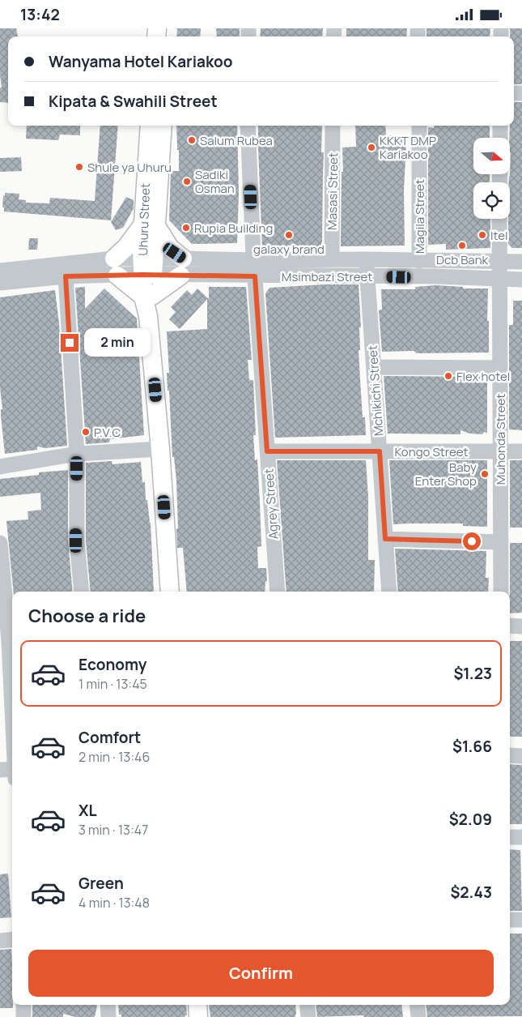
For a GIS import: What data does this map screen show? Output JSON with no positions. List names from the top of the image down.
{
  "streets": {
    "main road": ["Uhuru Street"],
    "street": [
      "Masasi Street",
      "Magila Street",
      "Msimbazi Street",
      "Mchikichi Street",
      "Muhonda Street",
      "Kongo Street",
      "Agrey Street"
    ]
  },
  "crossings": [
    ["Masasi Street", "Msimbazi Street"],
    ["Magila Street", "Msimbazi Street"],
    ["Msimbazi Street", "Mchikichi Street"],
    ["Msimbazi Street", "Muhonda Street"],
    ["Msimbazi Street", "Agrey Street"],
    ["Mchikichi Street", "Kongo Street"],
    ["Muhonda Street", "Kongo Street"],
    ["Kongo Street", "Agrey Street"]
  ],
  "places": [
    "Salum Rubea",
    "KKKT DMP Kariakoo",
    "Shule ya Uhuru",
    "Sadiki Osman",
    "Rupia Building",
    "galaxy brand",
    "Itel",
    "Dcb Bank",
    "Flex hotel",
    "P.V.C",
    "Baby Enter Shop"
  ],
  "north": "right",
  "page": {
    "status": "13:42",
    "banner": ["Wanyama Hotel Kariakoo", "Kipata & Swahili Street"],
    "bubble": "2 min",
    "heading": "Choose a ride",
    "list": [
      {
        "name": "Economy",
        "note": "1 min · 13:45",
        "value": "$1.23"
      },
      {
        "name": "Comfort",
        "note": "2 min · 13:46",
        "value": "$1.66"
      },
      {
        "name": "XL",
        "note": "3 min · 13:47",
        "value": "$2.09"
      },
      {
        "name": "Green",
        "note": "4 min · 13:48",
        "value": "$2.43"
      }
    ],
    "buttons": "Confirm"
  }
}
